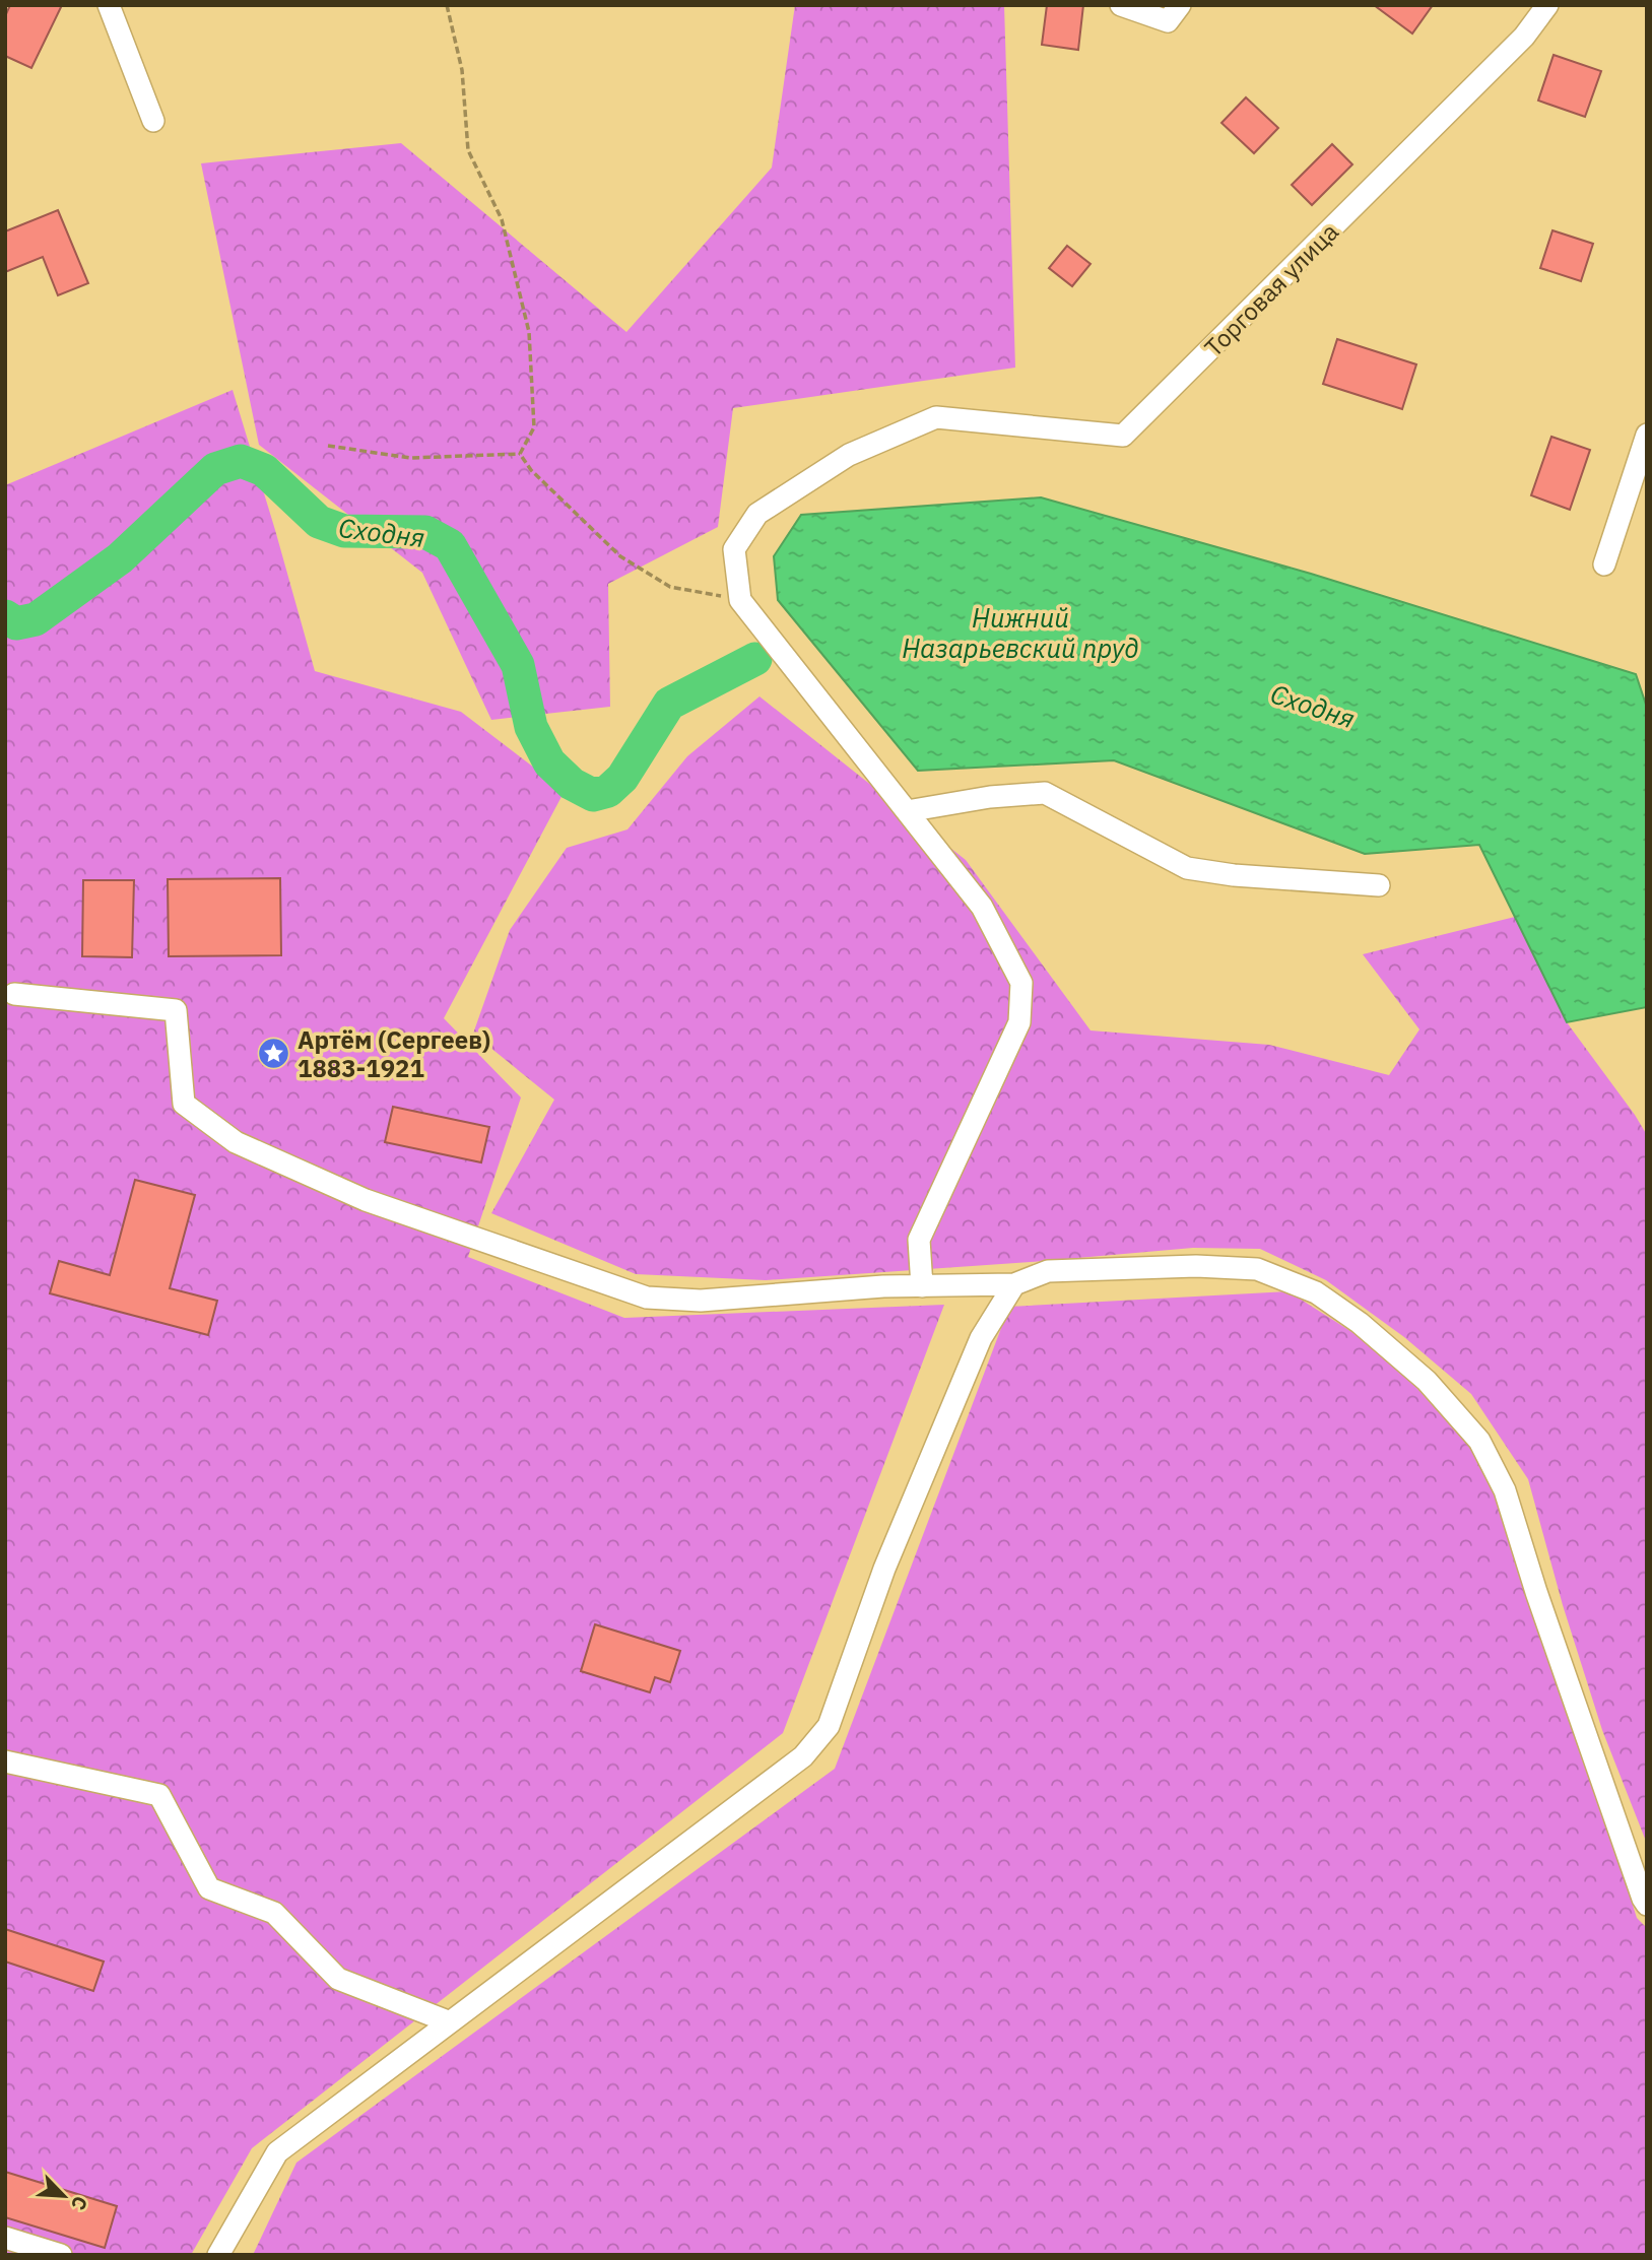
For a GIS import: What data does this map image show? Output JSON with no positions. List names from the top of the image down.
{
  "streets": {
    "street": ["Торговая улица"]
  },
  "water": ["Сходня", "Нижний Назарьевский пруд"],
  "places": {
    "place": ["Артём (Сергеев) 1883-1921"]
  },
  "north": "bottom right"
}
